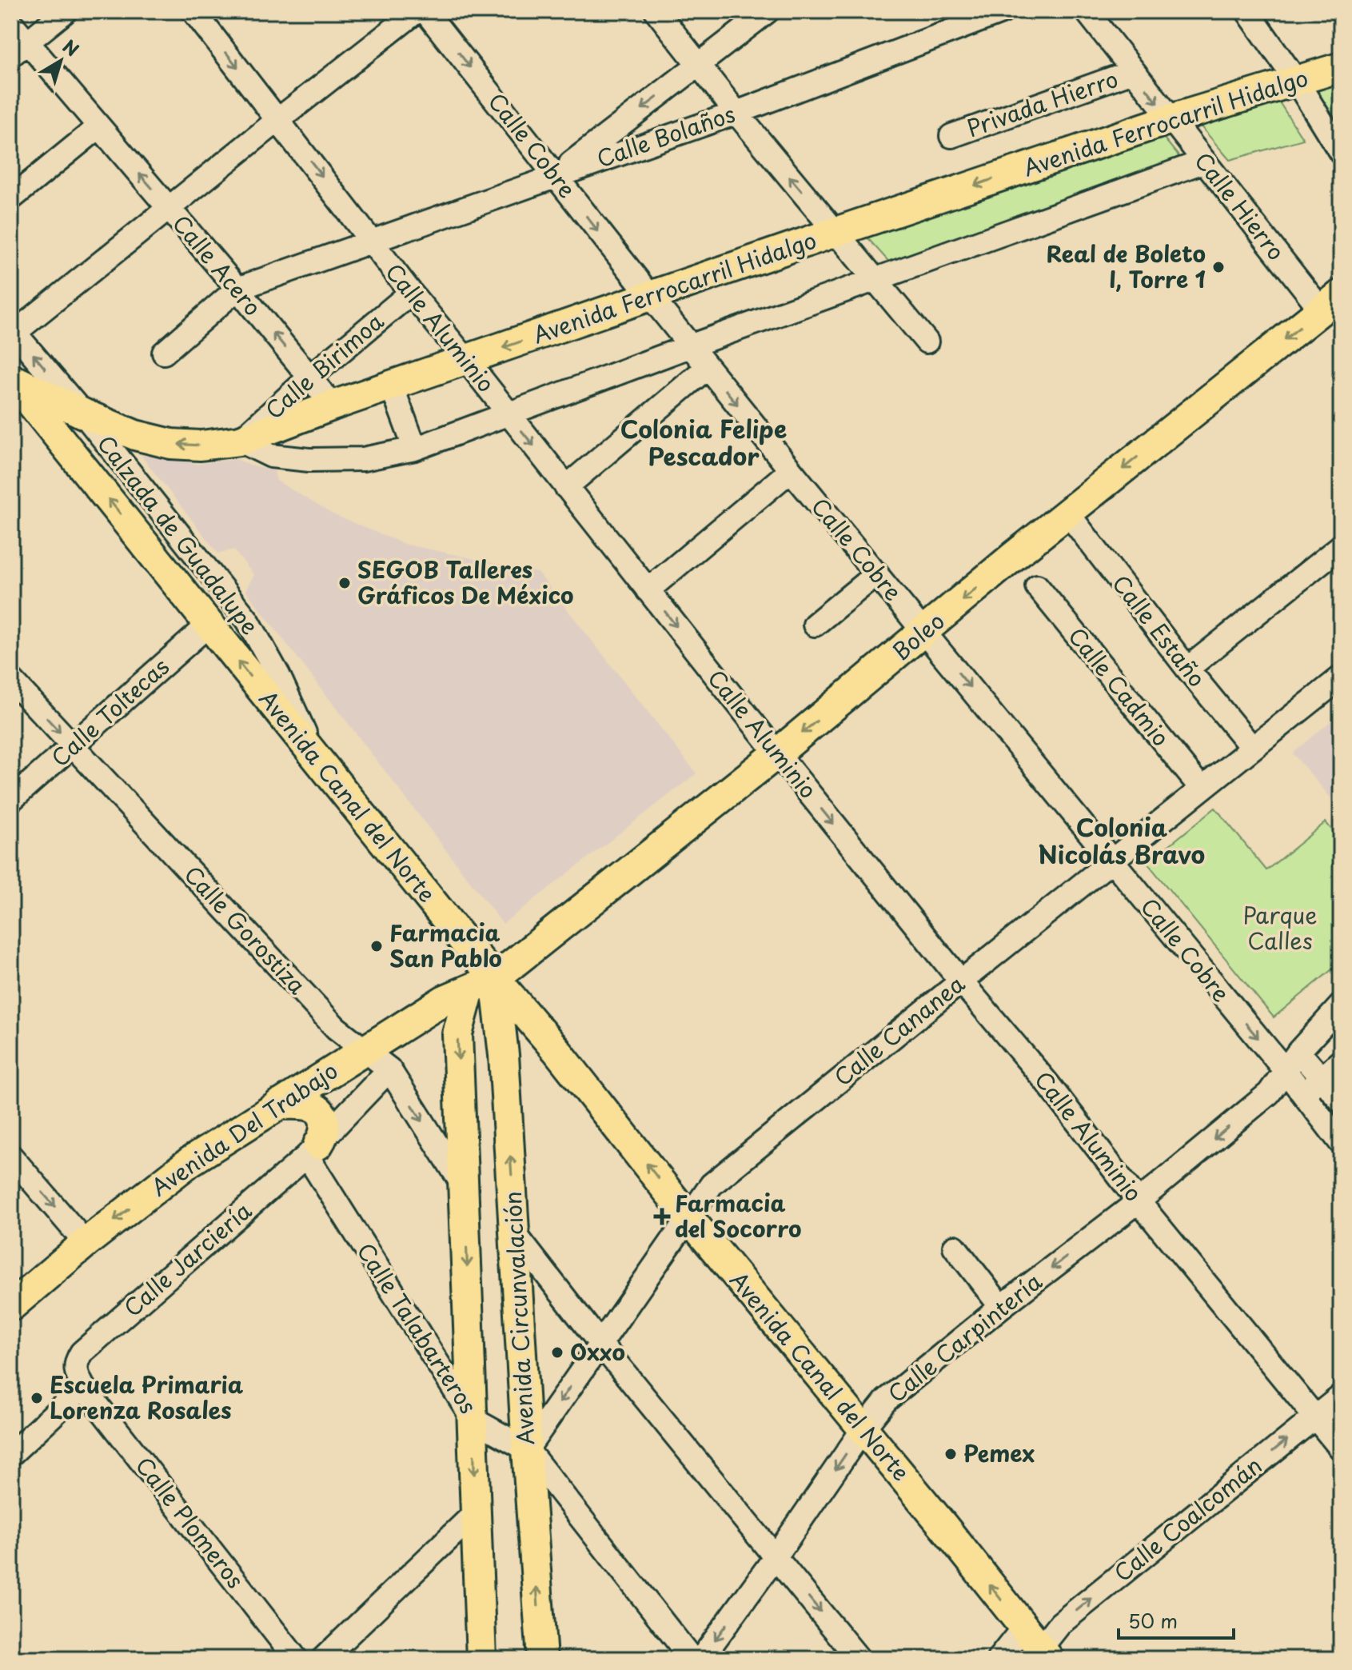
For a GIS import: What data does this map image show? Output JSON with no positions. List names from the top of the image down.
{
  "streets": {
    "main road": [
      "Avenida Ferrocarril Hidalgo",
      "Boleo",
      "Avenida Canal del Norte",
      "Avenida Del Trabajo",
      "Avenida Circunvalación"
    ],
    "street": [
      "Privada Hierro",
      "Calle Bolaños",
      "Calle Cobre",
      "Calle Hierro",
      "Calle Acero",
      "Calle Aluminio",
      "Calle Birimoa",
      "Calzada de Guadalupe",
      "Calle Estaño",
      "Calle Cadmio",
      "Calle Toltecas",
      "Calle Gorostiza",
      "Calle Cananea",
      "Calle Jarciería",
      "Calle Talabarteros",
      "Calle Carpintería",
      "Calle Coalcomán",
      "Calle Plomeros"
    ]
  },
  "crossings": [
    ["Privada Hierro", "Calle Hierro"],
    ["Avenida Ferrocarril Hidalgo", "Calle Cobre"],
    ["Avenida Ferrocarril Hidalgo", "Calle Hierro"],
    ["Avenida Ferrocarril Hidalgo", "Calle Acero"],
    ["Avenida Ferrocarril Hidalgo", "Calle Aluminio"],
    ["Avenida Ferrocarril Hidalgo", "Calle Birimoa"],
    ["Avenida Ferrocarril Hidalgo", "Calzada de Guadalupe"],
    ["Avenida Ferrocarril Hidalgo", "Avenida Canal del Norte"],
    ["Calle Bolaños", "Calle Cobre"],
    ["Calle Bolaños", "Calle Acero"],
    ["Calle Bolaños", "Calle Aluminio"],
    ["Calle Cobre", "Boleo"],
    ["Calle Cobre", "Calle Cananea"],
    ["Calle Cobre", "Calle Carpintería"],
    ["Calle Hierro", "Boleo"],
    ["Calle Acero", "Calle Birimoa"],
    ["Calle Aluminio", "Calle Birimoa"],
    ["Calle Aluminio", "Boleo"],
    ["Calle Aluminio", "Calle Cananea"],
    ["Calle Aluminio", "Calle Carpintería"],
    ["Calle Aluminio", "Calle Coalcomán"],
    ["Calzada de Guadalupe", "Avenida Canal del Norte"],
    ["Calle Estaño", "Boleo"],
    ["Calle Estaño", "Calle Cananea"],
    ["Boleo", "Avenida Canal del Norte"],
    ["Boleo", "Avenida Del Trabajo"],
    ["Boleo", "Avenida Circunvalación"],
    ["Calle Cadmio", "Calle Cananea"],
    ["Calle Toltecas", "Avenida Canal del Norte"],
    ["Calle Toltecas", "Calle Gorostiza"],
    ["Avenida Canal del Norte", "Calle Cananea"],
    ["Avenida Canal del Norte", "Avenida Del Trabajo"],
    ["Avenida Canal del Norte", "Avenida Circunvalación"],
    ["Avenida Canal del Norte", "Calle Carpintería"],
    ["Avenida Canal del Norte", "Calle Coalcomán"],
    ["Calle Gorostiza", "Avenida Del Trabajo"],
    ["Calle Gorostiza", "Calle Jarciería"],
    ["Calle Cananea", "Avenida Circunvalación"],
    ["Calle Cananea", "Calle Talabarteros"],
    ["Avenida Del Trabajo", "Avenida Circunvalación"],
    ["Calle Jarciería", "Calle Talabarteros"],
    ["Calle Jarciería", "Calle Plomeros"],
    ["Avenida Circunvalación", "Calle Talabarteros"]
  ],
  "one_way": [
    "Avenida Ferrocarril Hidalgo",
    "Calle Acero",
    "Calle Aluminio",
    "Boleo",
    "Avenida Canal del Norte",
    "Avenida Del Trabajo",
    "Calle Carpintería",
    "Calle Coalcomán"
  ],
  "districts": ["Colonia Felipe Pescador", "Colonia Nicolás Bravo"],
  "parks": ["Parque Calles"],
  "places": {
    "other": [
      "Real de Boleto I, Torre 1",
      "SEGOB Talleres Gráficos De México",
      "Farmacia San Pablo",
      "Oxxo",
      "Escuela Primaria Lorenza Rosales",
      "Pemex"
    ],
    "health": ["Farmacia del Socorro"]
  },
  "scale_bar": "50 m",
  "north": "top right"
}
